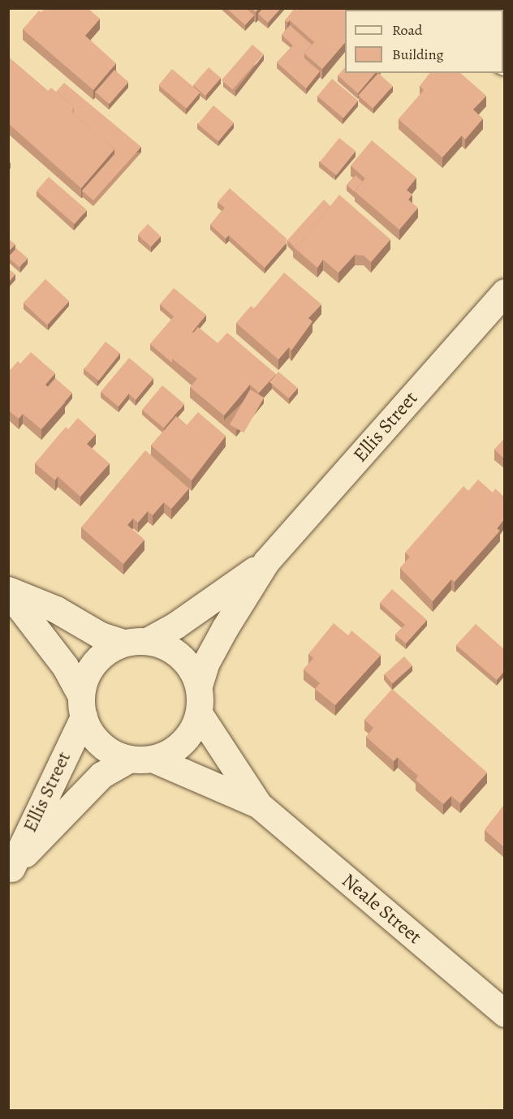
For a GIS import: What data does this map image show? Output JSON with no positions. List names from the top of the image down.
{
  "streets": {
    "street": ["Ellis Street", "Neale Street"]
  },
  "crossings": [
    ["Ellis Street", "Neale Street"]
  ],
  "legend": ["Road", "Building"]
}
